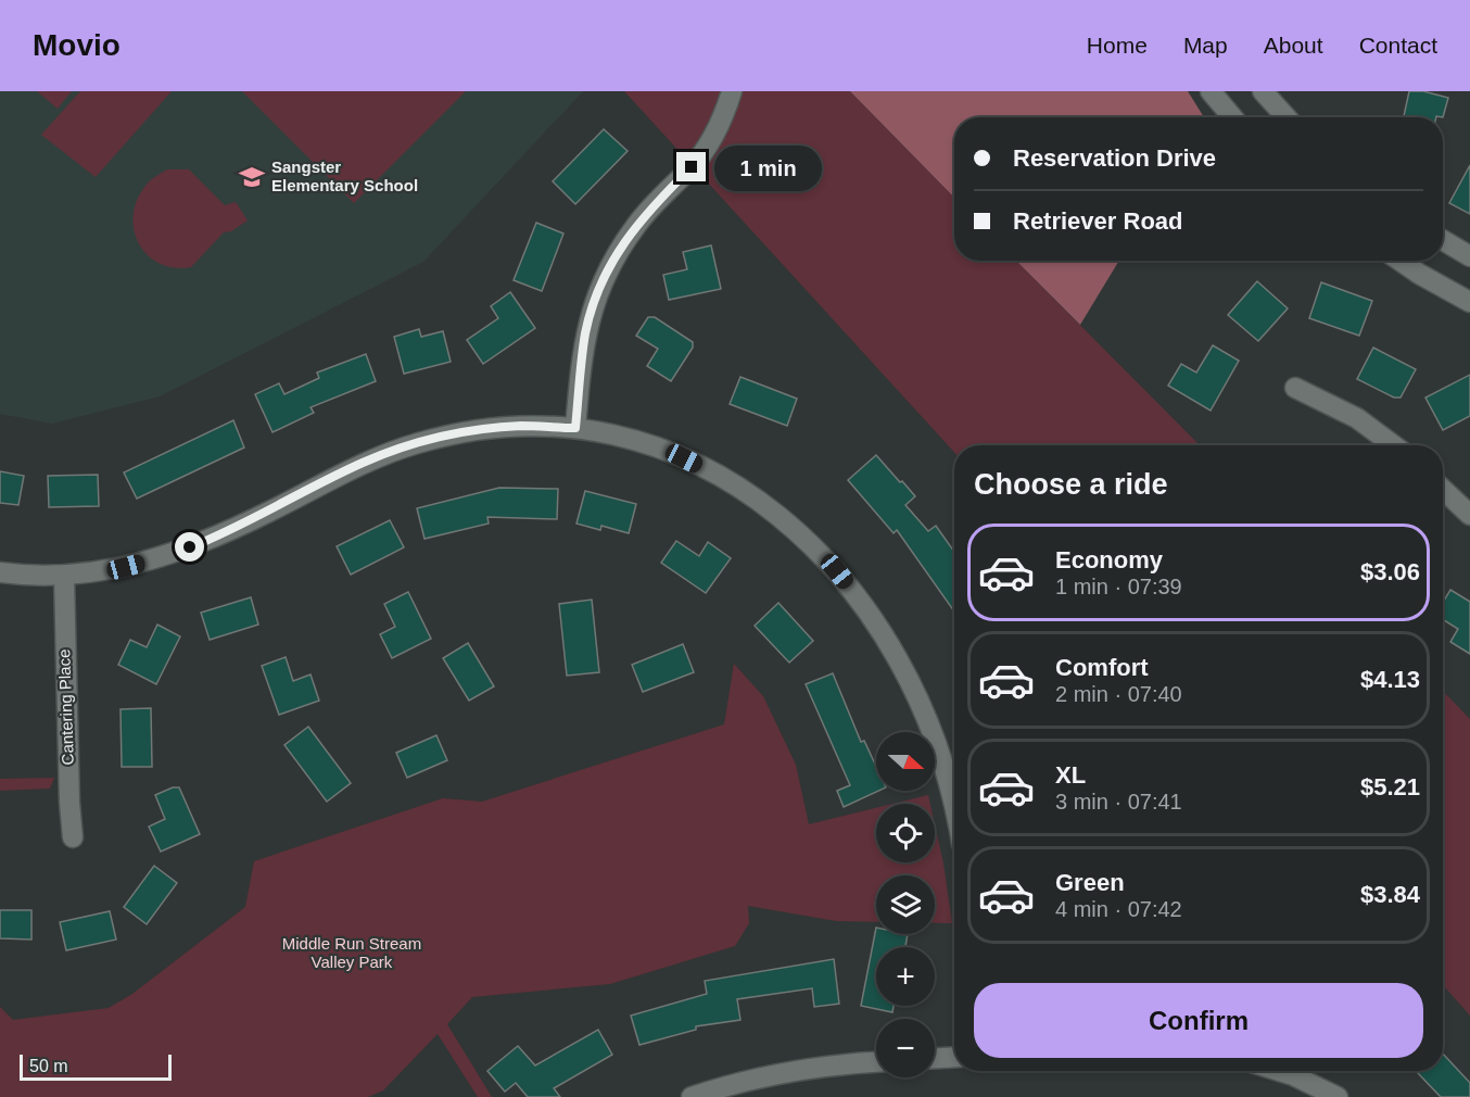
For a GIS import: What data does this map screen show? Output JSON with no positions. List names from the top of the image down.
{
  "streets": {
    "street": ["Cantering Place"]
  },
  "parks": ["Middle Run Stream Valley Park"],
  "places": {
    "school or university": ["Sangster Elementary School"]
  },
  "scale_bar": "50 m",
  "north": "right",
  "page": {
    "header": "Movio",
    "nav": [
      "Home",
      "Map",
      "About",
      "Contact"
    ],
    "banner": ["Reservation Drive", "Retriever Road"],
    "bubble": "1 min",
    "heading": "Choose a ride",
    "list": [
      {
        "name": "Economy",
        "note": "1 min · 07:39",
        "value": "$3.06"
      },
      {
        "name": "Comfort",
        "note": "2 min · 07:40",
        "value": "$4.13"
      },
      {
        "name": "XL",
        "note": "3 min · 07:41",
        "value": "$5.21"
      },
      {
        "name": "Green",
        "note": "4 min · 07:42",
        "value": "$3.84"
      }
    ],
    "map_buttons": ["+", "−"],
    "buttons": "Confirm",
    "scale": "50 m"
  }
}
